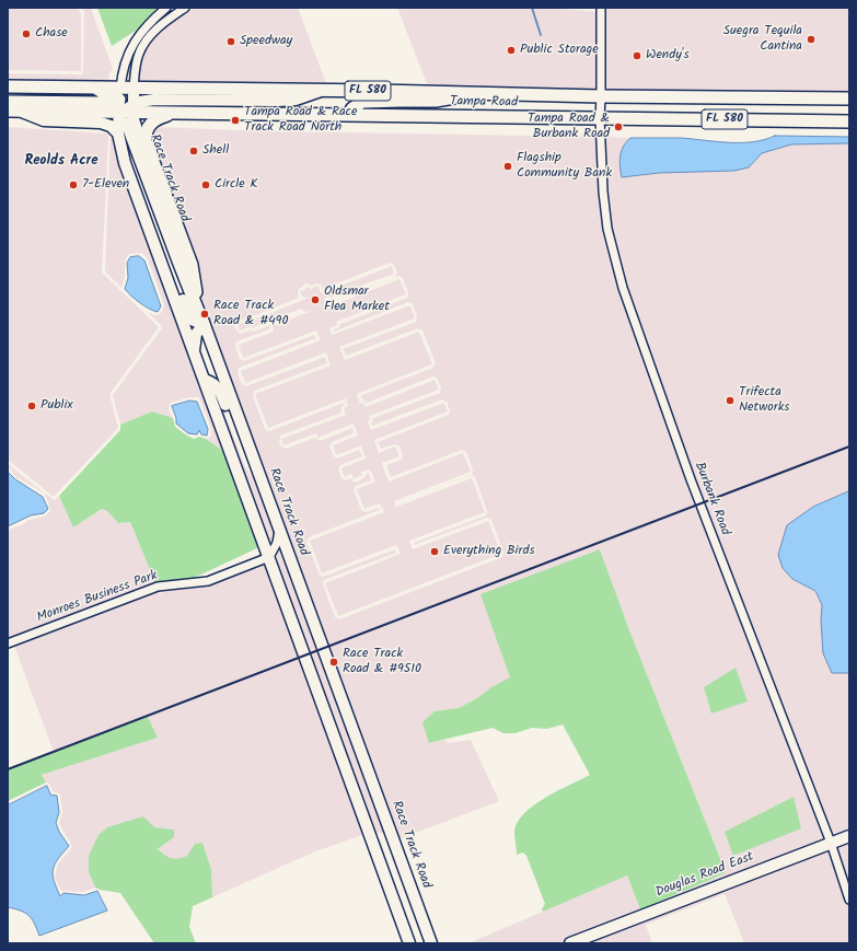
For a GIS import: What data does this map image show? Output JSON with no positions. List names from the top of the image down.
{
  "streets": {
    "main road": [
      "FL 580",
      "Tampa Road",
      "Race Track Road",
      "Douglas Road East"
    ],
    "street": ["Burbank Road", "Monroes Business Park"]
  },
  "crossings": [
    ["FL 580", "Tampa Road"],
    ["FL 580", "Race Track Road"],
    ["Tampa Road", "Race Track Road"],
    ["Tampa Road", "Burbank Road"],
    ["Burbank Road", "Douglas Road East"]
  ],
  "districts": ["Reolds Acre"],
  "places": [
    "Chase",
    "Suegra Tequila Cantina",
    "Speedway",
    "Public Storage",
    "Wendy's",
    "Tampa Road & Race Track Road North",
    "Tampa Road & Burbank Road",
    "Shell",
    "Flagship Community Bank",
    "7-Eleven",
    "Circle K",
    "Oldsmar Flea Market",
    "Race Track Road & #490",
    "Trifecta Networks",
    "Publix",
    "Everything Birds",
    "Race Track Road & #9510"
  ]
}
